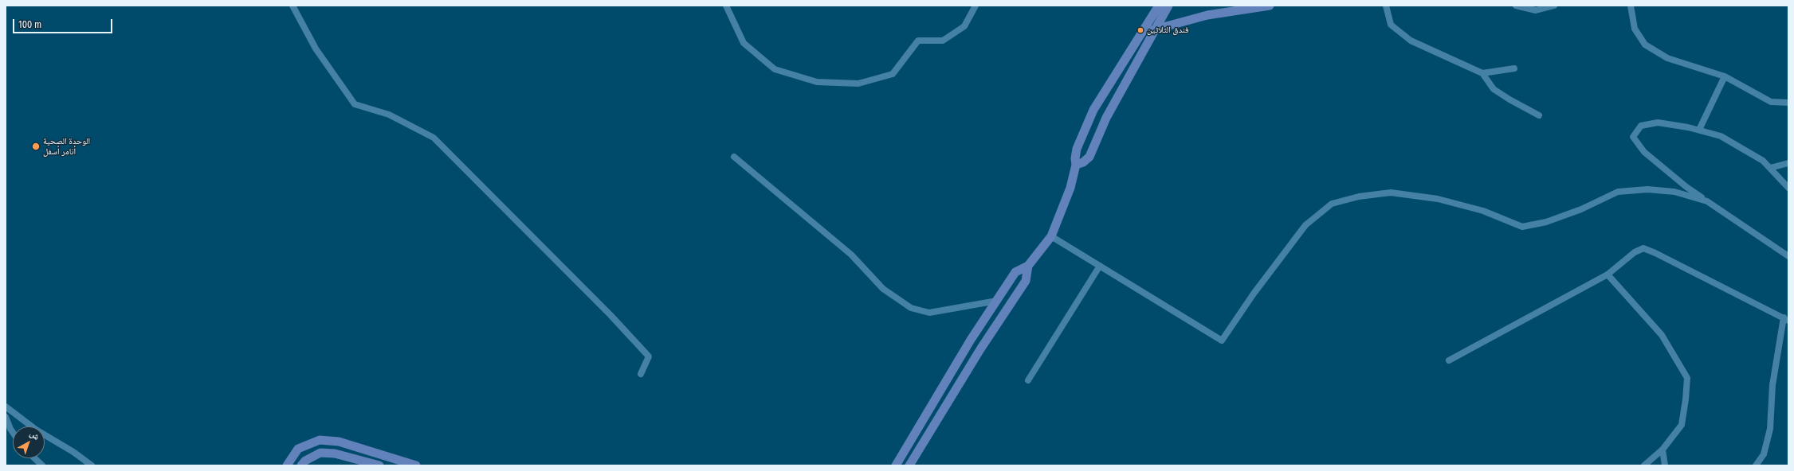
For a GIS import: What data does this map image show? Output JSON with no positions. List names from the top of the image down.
{
  "places": ["فندق الثلاثين", "الوحدة الصحية أنامر أسفل"],
  "scale_bar": "100 m",
  "north": "top right"
}
